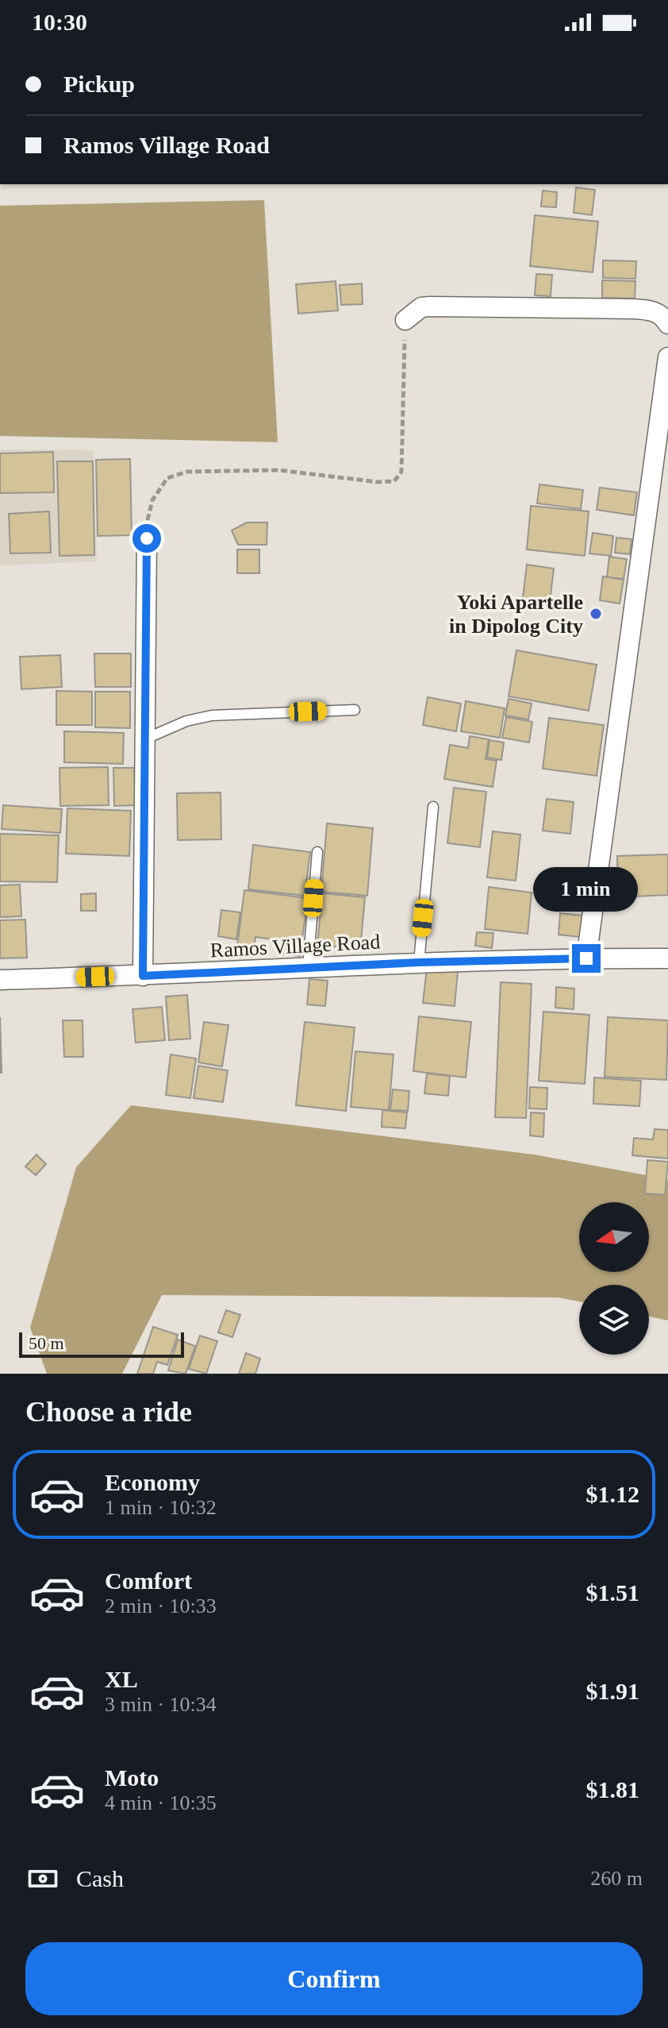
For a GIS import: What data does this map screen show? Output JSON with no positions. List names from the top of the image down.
{
  "streets": {
    "street": ["Ramos Village Road"]
  },
  "places": ["Yoki Apartelle in Dipolog City"],
  "scale_bar": "50 m",
  "north": "left",
  "page": {
    "status": "10:30",
    "banner": ["Pickup", "Ramos Village Road"],
    "bubble": "1 min",
    "scale": "50 m",
    "heading": "Choose a ride",
    "list": [
      {
        "name": "Economy",
        "note": "1 min · 10:32",
        "value": "$1.12"
      },
      {
        "name": "Comfort",
        "note": "2 min · 10:33",
        "value": "$1.51"
      },
      {
        "name": "XL",
        "note": "3 min · 10:34",
        "value": "$1.91"
      },
      {
        "name": "Moto",
        "note": "4 min · 10:35",
        "value": "$1.81"
      }
    ],
    "pay": ["Cash", "260 m"],
    "buttons": "Confirm"
  }
}
